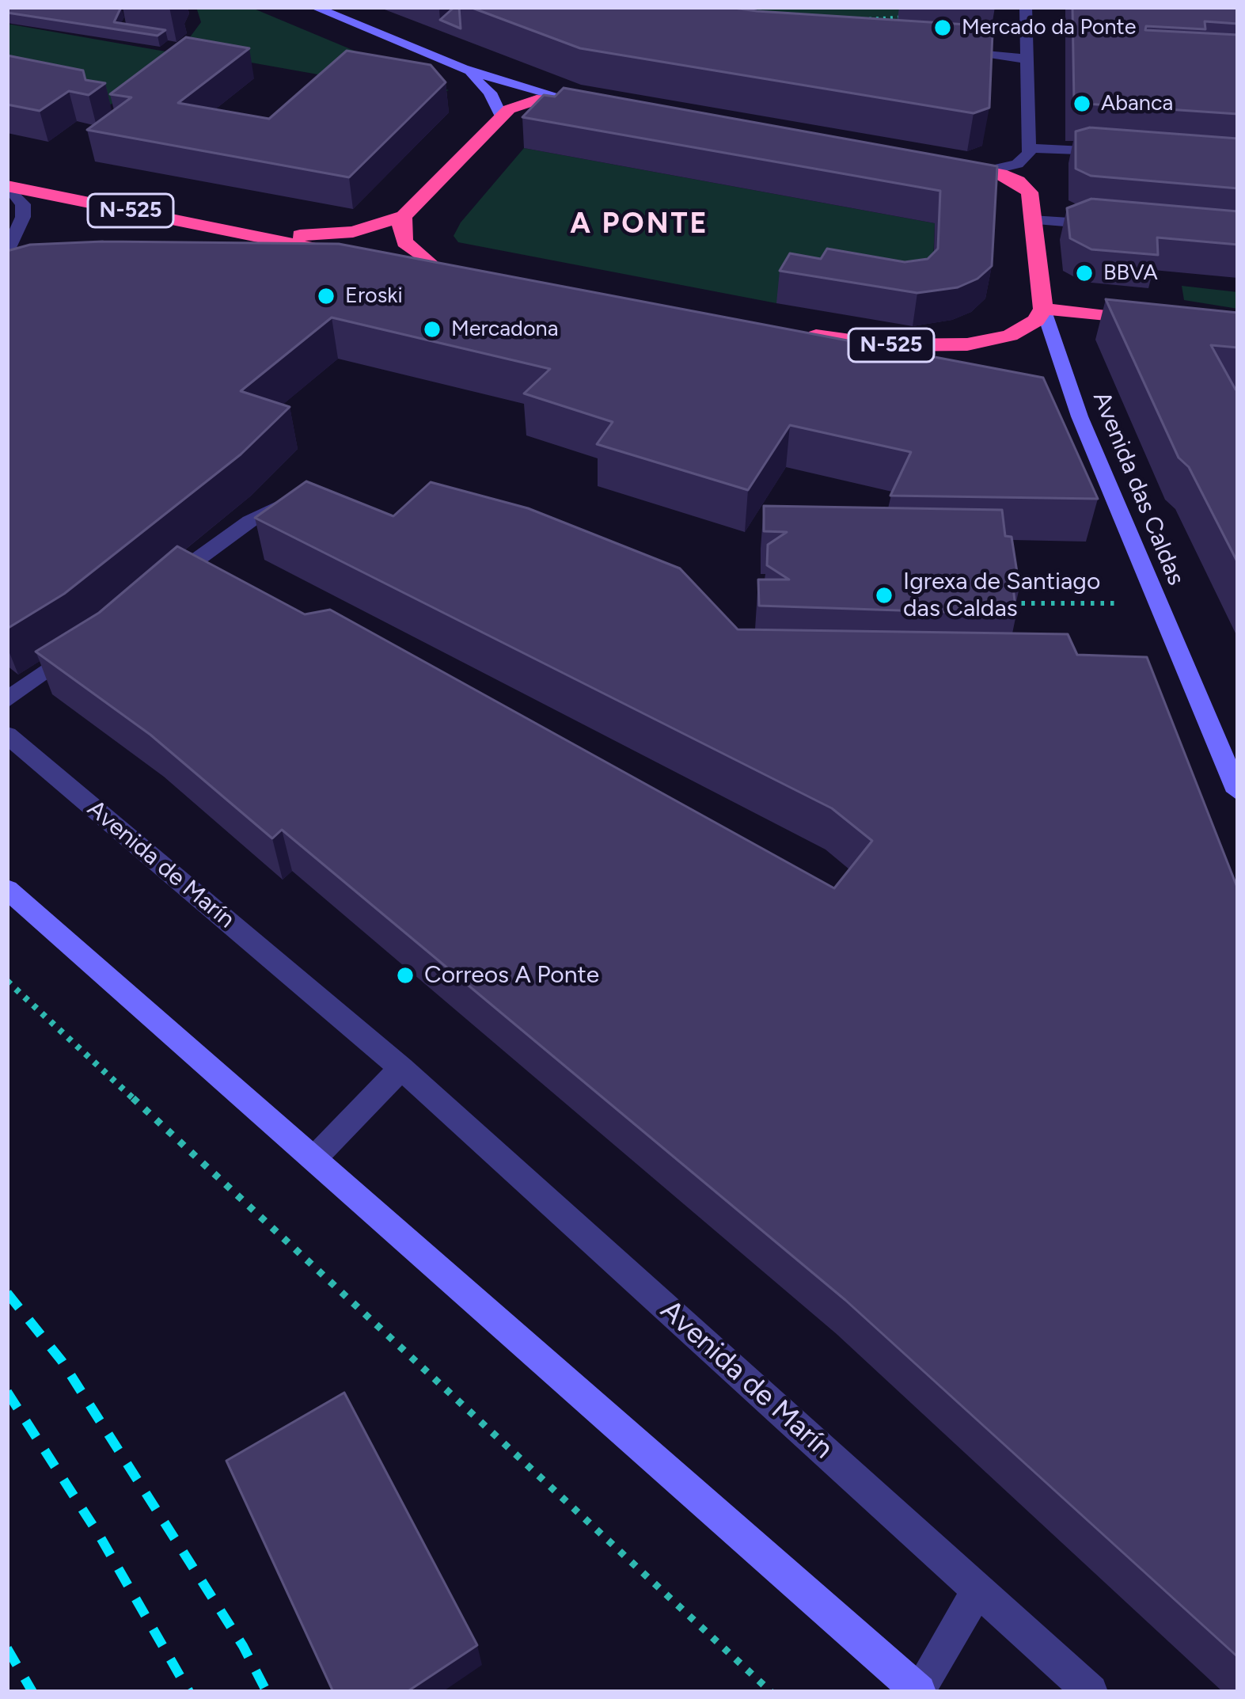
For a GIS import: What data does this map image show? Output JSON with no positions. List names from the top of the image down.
{
  "streets": {
    "highway": ["N-525", "Avenida das Caldas"],
    "street": ["Avenida de Marín"]
  },
  "crossings": [
    ["N-525", "Avenida das Caldas"]
  ],
  "districts": ["A PONTE"],
  "places": [
    "Mercado da Ponte",
    "Abanca",
    "BBVA",
    "Eroski",
    "Mercadona",
    "Igrexa de Santiago das Caldas",
    "Correos A Ponte"
  ]
}
